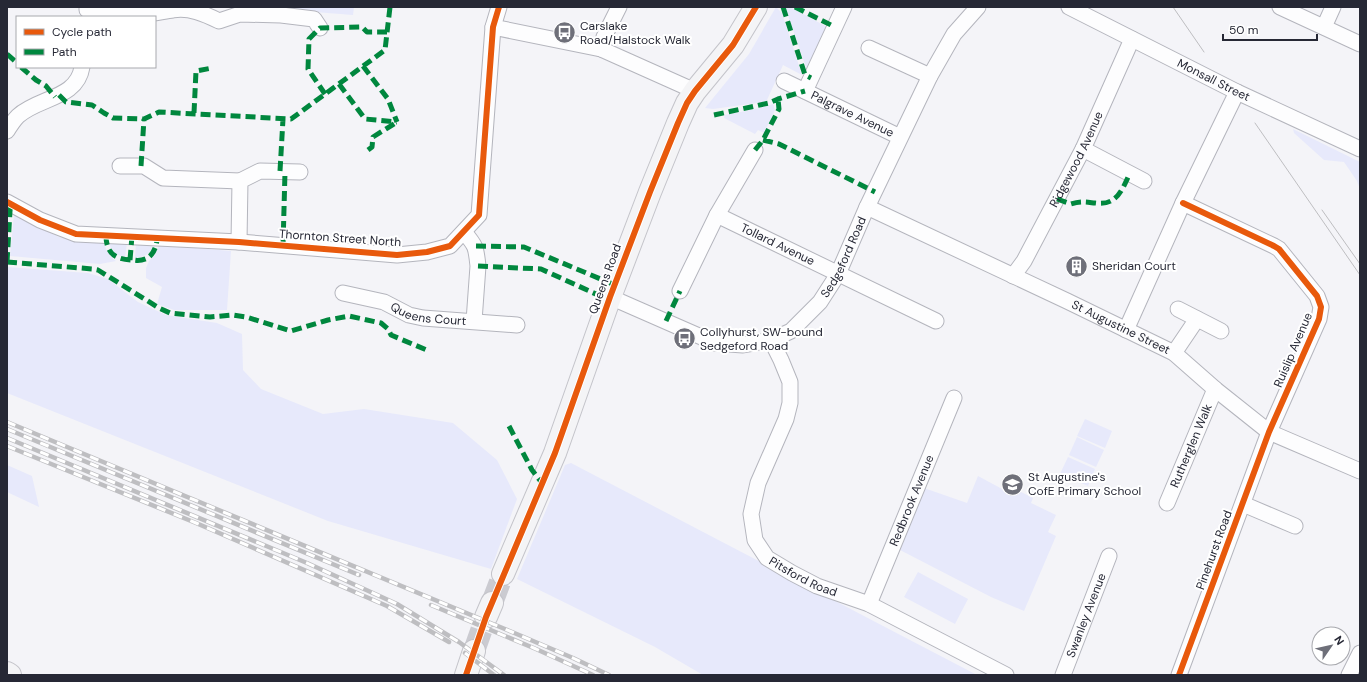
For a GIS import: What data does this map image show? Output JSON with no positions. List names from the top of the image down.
{
  "streets": {
    "highway": ["Queens Road"],
    "street": [
      "Monsall Street",
      "Palgrave Avenue",
      "Ridgewood Avenue",
      "Thornton Street North",
      "Tollard Avenue",
      "Sedgeford Road",
      "Queens Court",
      "St Augustine Street",
      "Ruislip Avenue",
      "Rutherglen Walk",
      "Redbrook Avenue",
      "Pinehurst Road",
      "Pitsford Road",
      "Swanley Avenue"
    ]
  },
  "crossings": [
    ["Monsall Street", "Ridgewood Avenue"],
    ["Palgrave Avenue", "Sedgeford Road"],
    ["Ridgewood Avenue", "St Augustine Street"],
    ["Tollard Avenue", "Sedgeford Road"],
    ["Sedgeford Road", "Queens Road"],
    ["Sedgeford Road", "St Augustine Street"],
    ["Sedgeford Road", "Pitsford Road"],
    ["St Augustine Street", "Ruislip Avenue"],
    ["St Augustine Street", "Rutherglen Walk"],
    ["St Augustine Street", "Pinehurst Road"],
    ["Ruislip Avenue", "Pinehurst Road"],
    ["Redbrook Avenue", "Pitsford Road"]
  ],
  "places": {
    "bus stop": ["Carslake Road/Halstock Walk", "Collyhurst, SW-bound Sedgeford Road"],
    "building": ["Sheridan Court"],
    "school or university": ["St Augustine's CofE Primary School"]
  },
  "legend": ["Cycle path", "Path"],
  "scale_bar": "50 m",
  "north": "top right"
}
